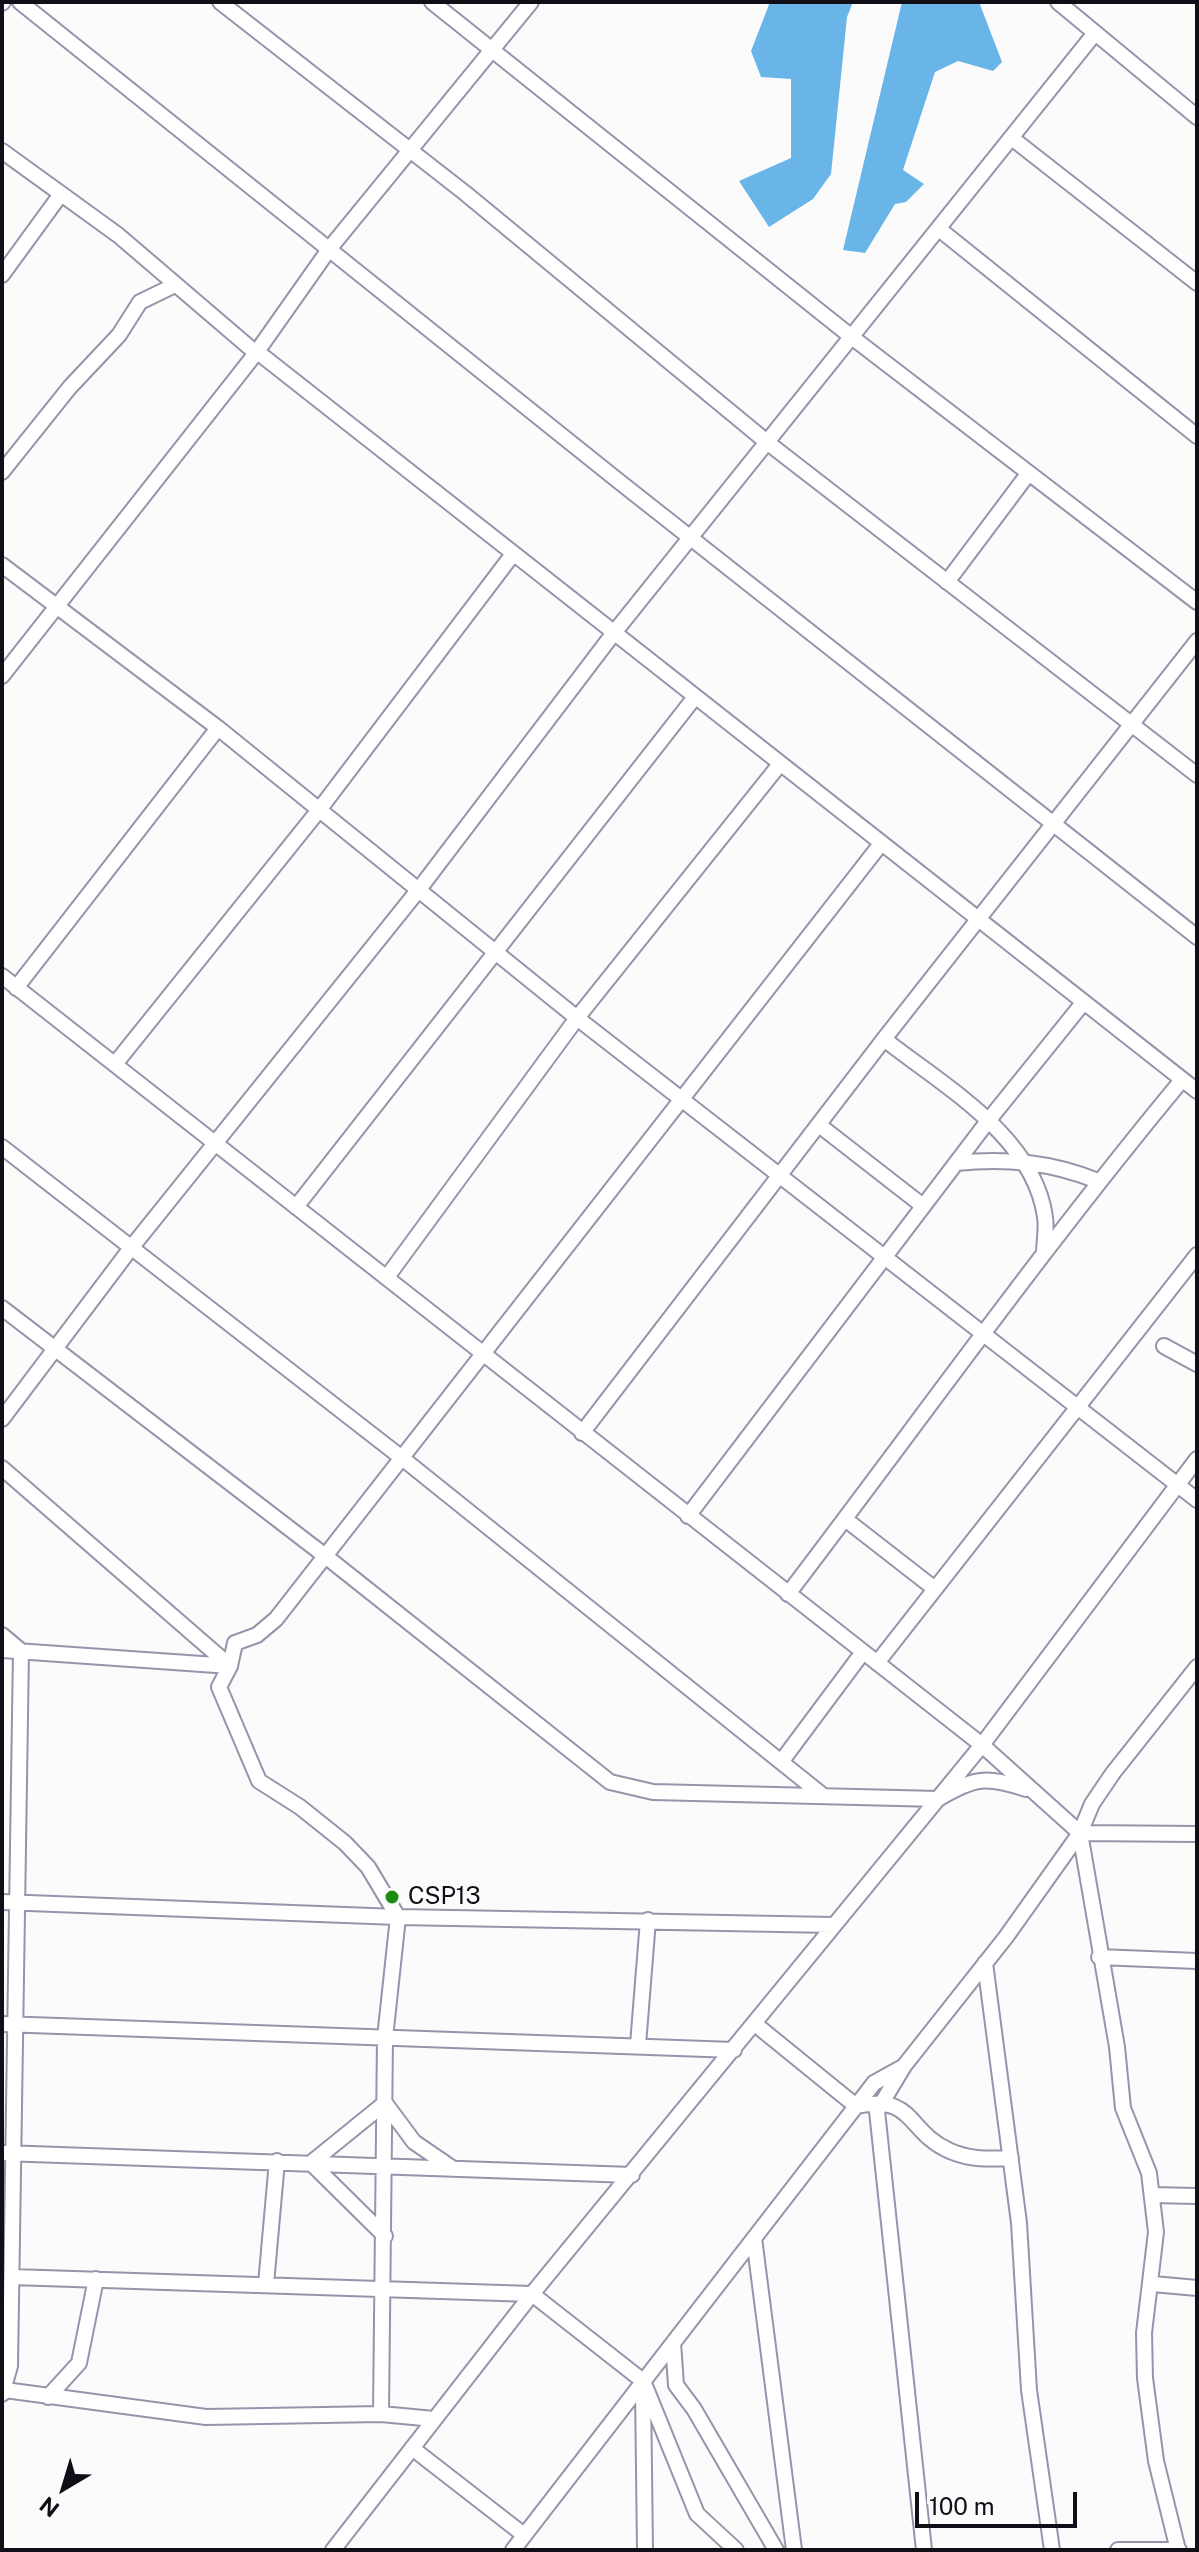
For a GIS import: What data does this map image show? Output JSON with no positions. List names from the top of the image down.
{
  "places": ["CSP13"],
  "scale_bar": "100 m",
  "north": "bottom left"
}
